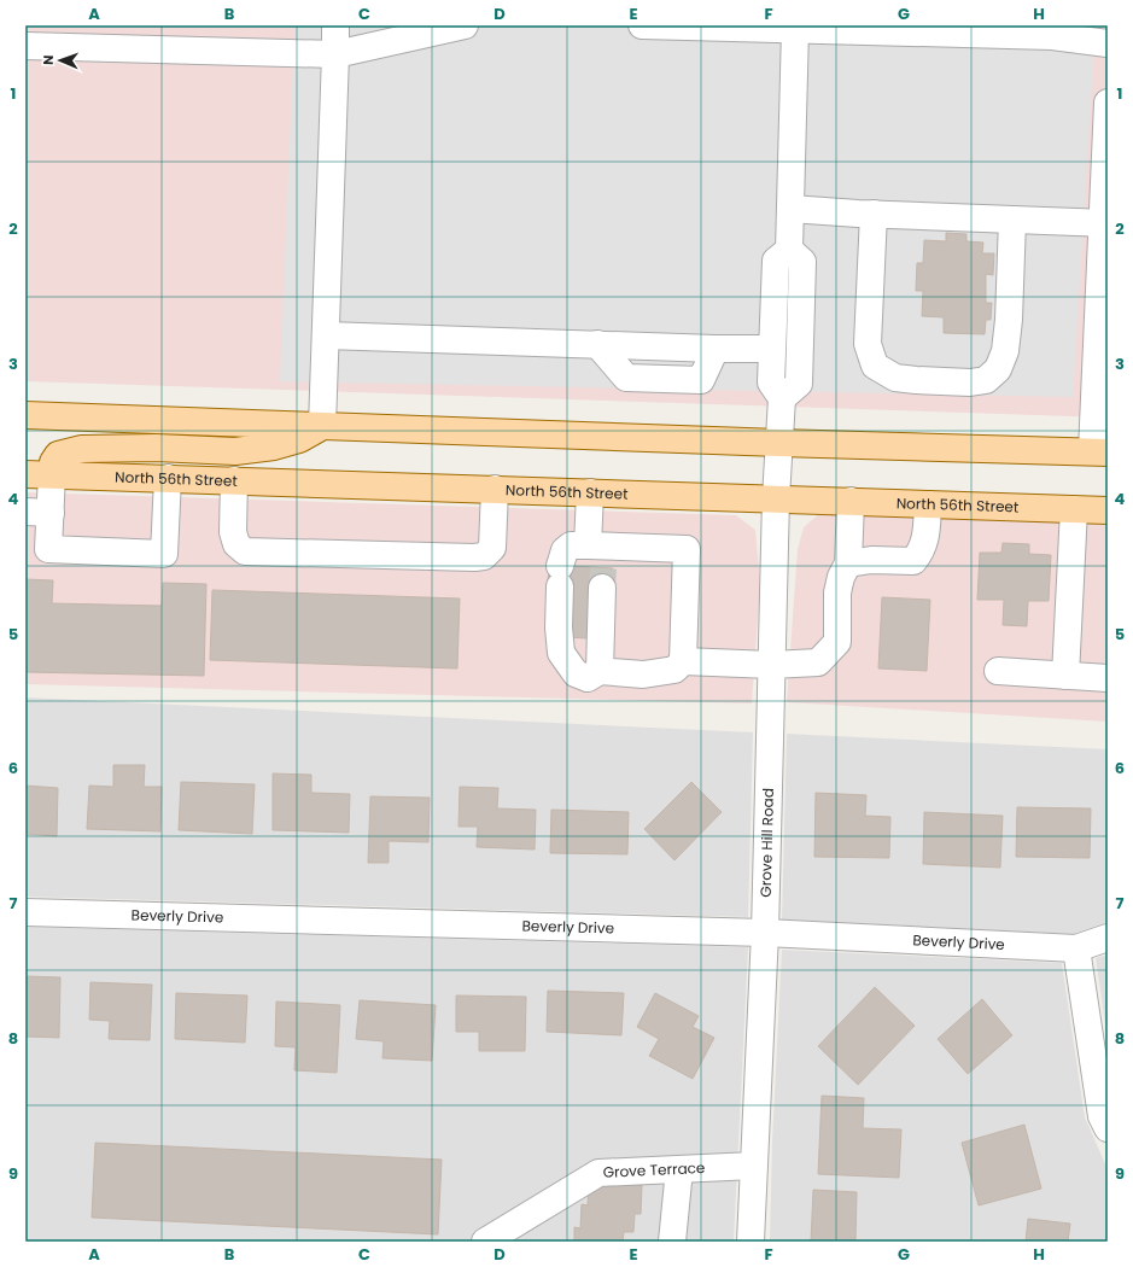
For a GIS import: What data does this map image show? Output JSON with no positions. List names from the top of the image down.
{
  "streets": {
    "main road": ["North 56th Street"],
    "street": ["Grove Hill Road", "Beverly Drive", "Grove Terrace"]
  },
  "crossings": [
    ["North 56th Street", "Grove Hill Road"],
    ["Grove Hill Road", "Beverly Drive"],
    ["Grove Hill Road", "Grove Terrace"]
  ],
  "north": "left",
  "grid": {
    "columns": [
      "A",
      "B",
      "C",
      "D",
      "E",
      "F",
      "G",
      "H"
    ],
    "rows": [
      "1",
      "2",
      "3",
      "4",
      "5",
      "6",
      "7",
      "8",
      "9"
    ]
  }
}
